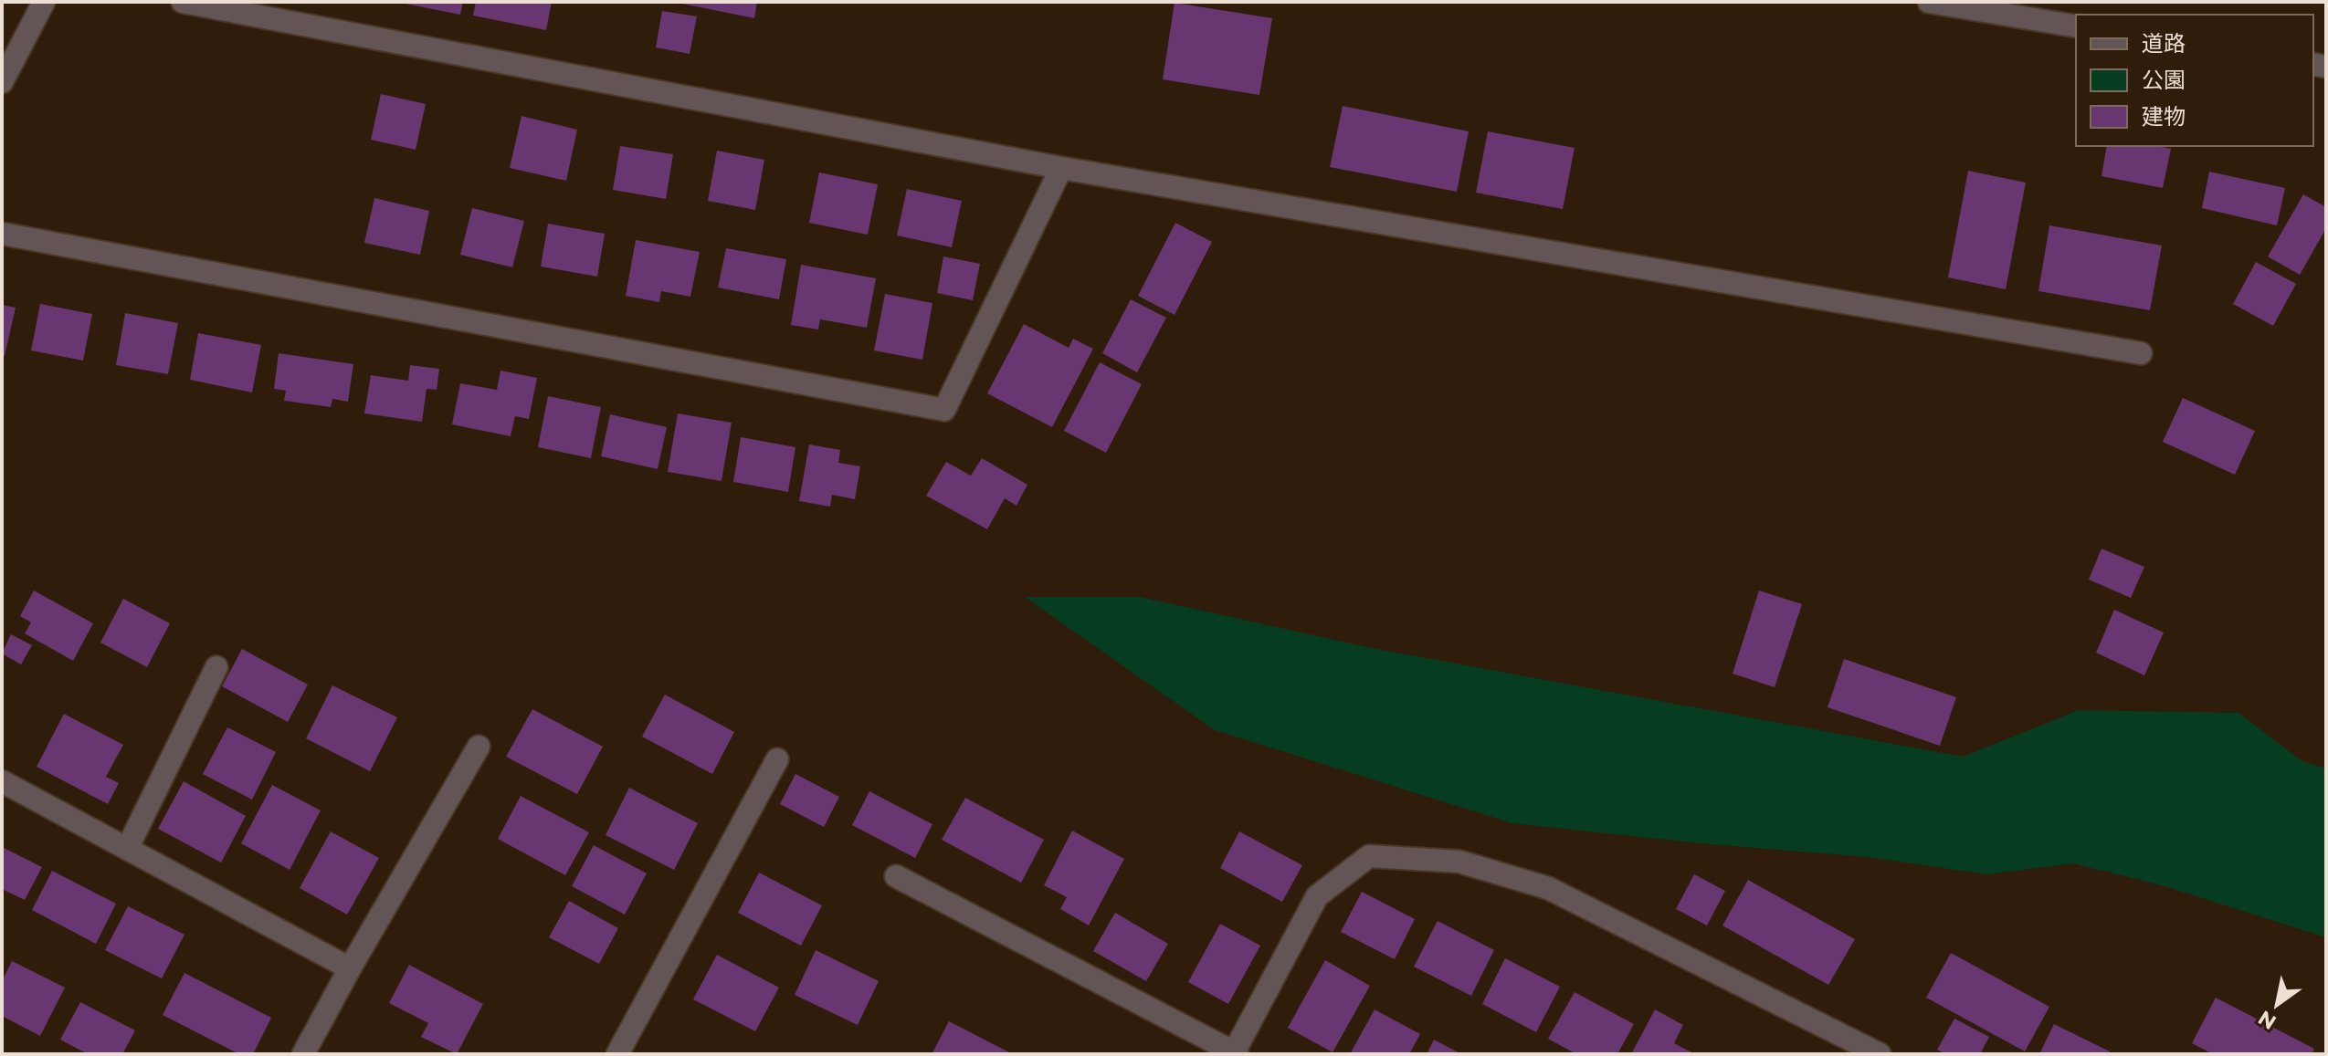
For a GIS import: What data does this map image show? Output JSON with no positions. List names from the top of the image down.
{
  "legend": ["道路", "公園", "建物"],
  "north": "bottom left"
}
